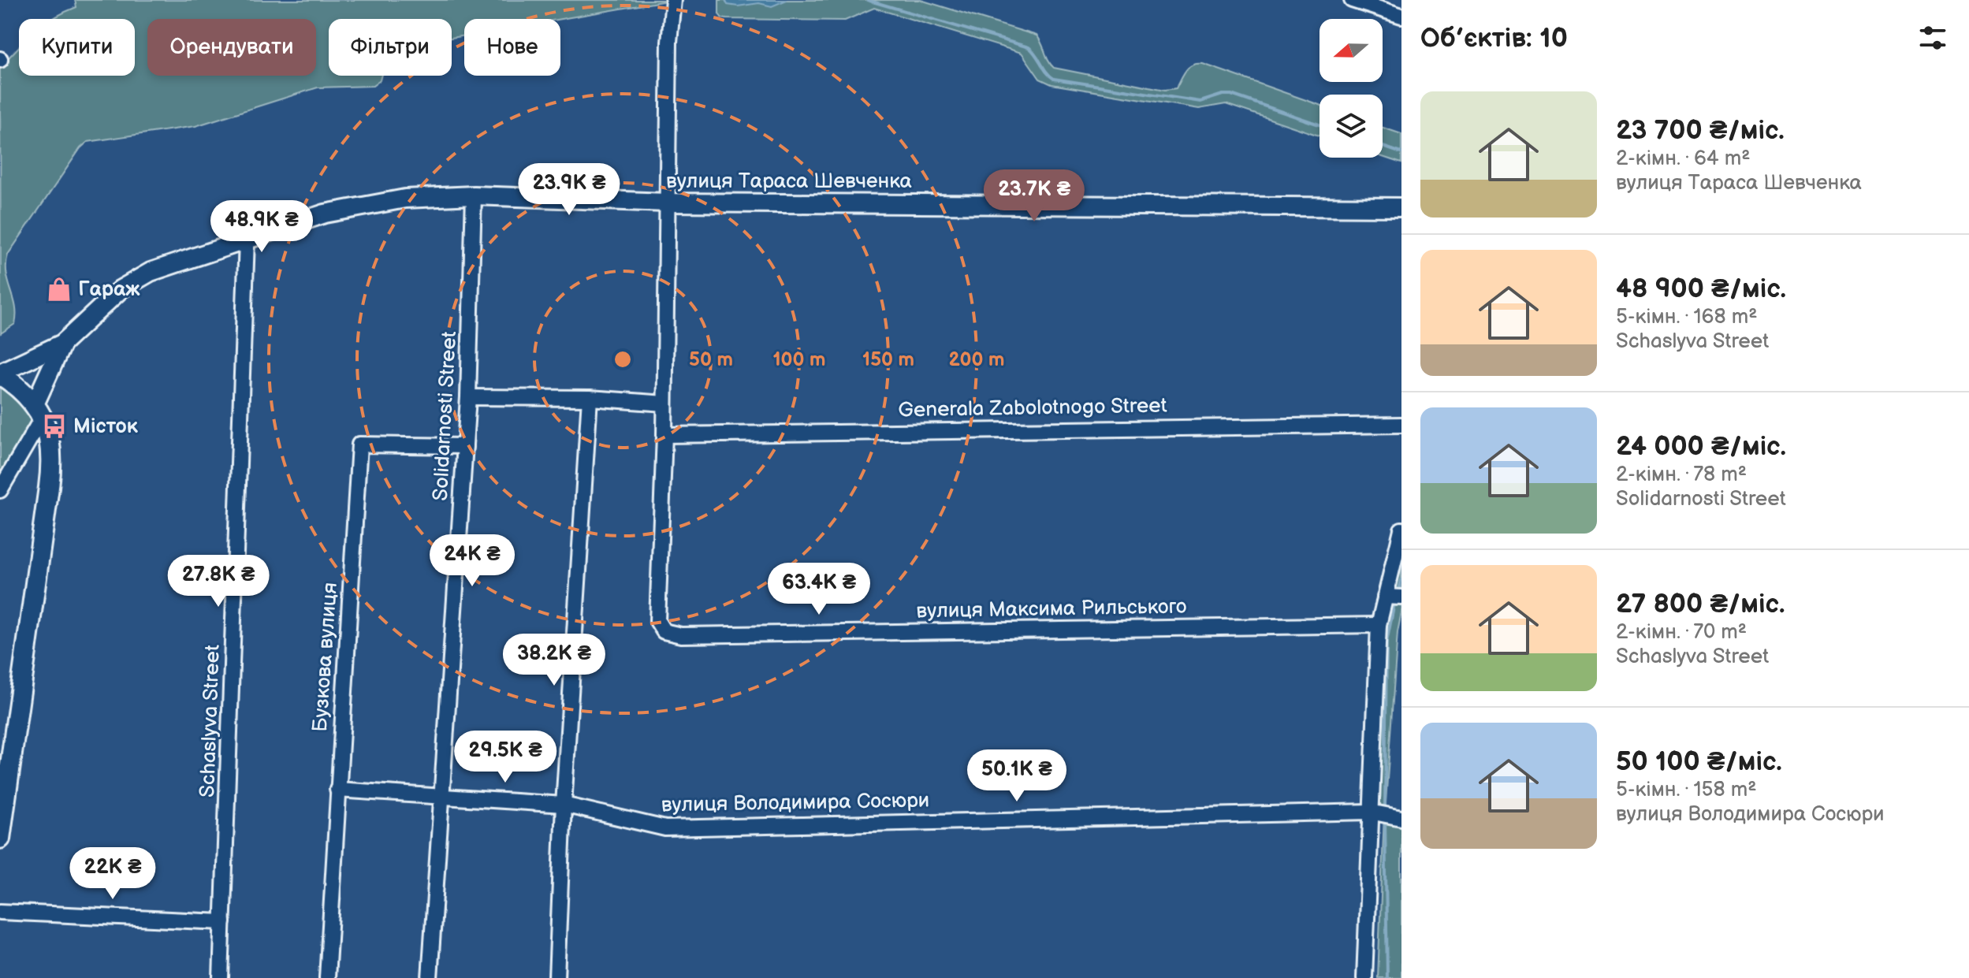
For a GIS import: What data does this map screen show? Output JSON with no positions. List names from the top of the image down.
{
  "streets": {
    "street": [
      "вулиця Тараса Шевченка",
      "Generala Zabolotnogo Street",
      "Solidarnosti Street",
      "вулиця Максима Рильського",
      "Бузкова вулиця",
      "Schaslyva Street",
      "вулиця Володимира Сосюри"
    ]
  },
  "crossings": [
    ["вулиця Тараса Шевченка", "Solidarnosti Street"],
    ["вулиця Тараса Шевченка", "вулиця Максима Рильського"],
    ["вулиця Тараса Шевченка", "Schaslyva Street"],
    ["Generala Zabolotnogo Street", "вулиця Максима Рильського"],
    ["Solidarnosti Street", "Бузкова вулиця"],
    ["Solidarnosti Street", "вулиця Володимира Сосюри"],
    ["Бузкова вулиця", "вулиця Володимира Сосюри"]
  ],
  "places": {
    "shop": ["Гараж"],
    "bus stop": ["Місток"]
  },
  "north": "left",
  "page": {
    "heading": "Об’єктів: 10",
    "chip": [
      "Купити",
      "Орендувати",
      "Фільтри",
      "Нове"
    ],
    "list": [
      {
        "name": "23 700 ₴/міс.",
        "note": "2-кімн. · 64 m² · вулиця Тараса Шевченка"
      },
      {
        "name": "48 900 ₴/міс.",
        "note": "5-кімн. · 168 m² · Schaslyva Street"
      },
      {
        "name": "24 000 ₴/міс.",
        "note": "2-кімн. · 78 m² · Solidarnosti Street"
      },
      {
        "name": "27 800 ₴/міс.",
        "note": "2-кімн. · 70 m² · Schaslyva Street"
      },
      {
        "name": "50 100 ₴/міс.",
        "note": "5-кімн. · 158 m² · вулиця Володимира Сосюри"
      }
    ],
    "price": [
      "23.9K ₴",
      "23.7K ₴",
      "48.9K ₴",
      "24K ₴",
      "27.8K ₴",
      "63.4K ₴",
      "38.2K ₴",
      "29.5K ₴",
      "50.1K ₴",
      "22K ₴"
    ]
  },
  "rings": [
    "50 m",
    "100 m",
    "150 m",
    "200 m"
  ]
}
